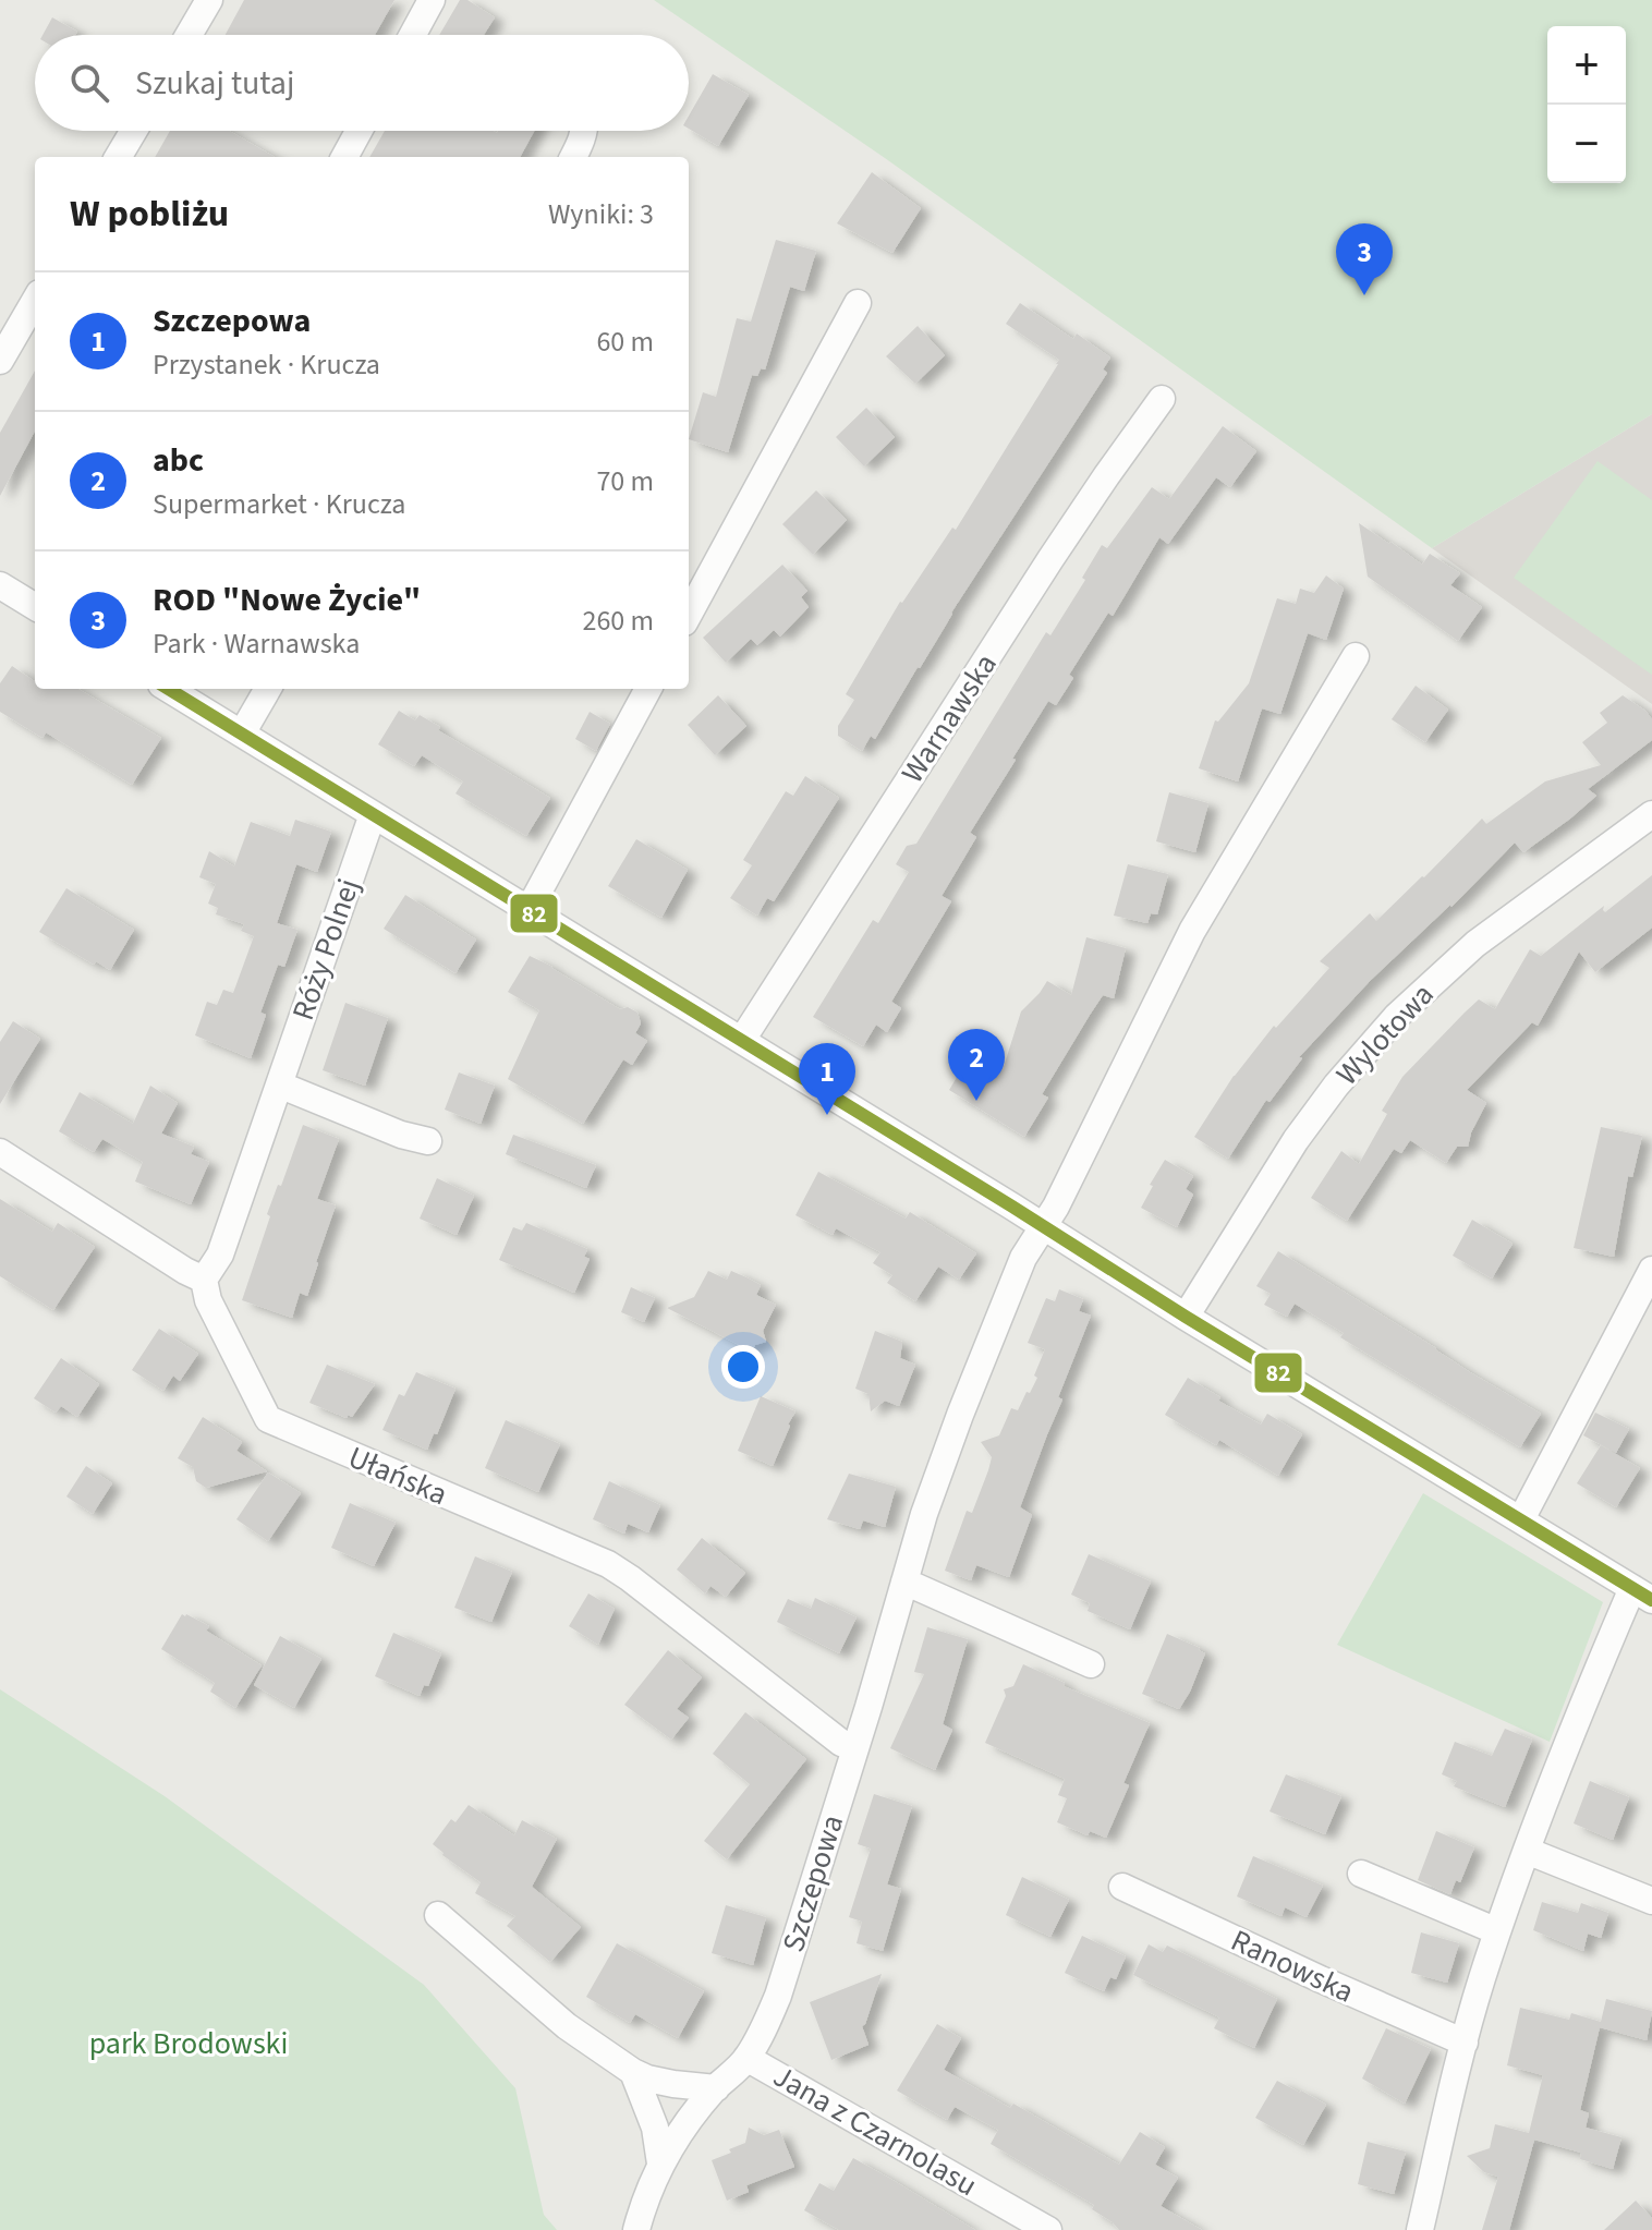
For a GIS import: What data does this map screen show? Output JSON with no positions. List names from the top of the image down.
{
  "streets": {
    "street": [
      "Warnawska",
      "Róży Polnej",
      "Wylotowa",
      "Ułańska",
      "Szczepowa",
      "Ranowska",
      "Jana z Czarnolasu"
    ]
  },
  "crossings": [
    ["Róży Polnej", "Ułańska"],
    ["Ułańska", "Szczepowa"],
    ["Szczepowa", "Jana z Czarnolasu"]
  ],
  "parks": ["park Brodowski"],
  "lines": ["transit line 82"],
  "page": {
    "map_buttons": ["+", "−"],
    "search": "Szukaj tutaj",
    "heading": ["W pobliżu", "Wyniki: 3"],
    "pins": ["3", "2", "1"],
    "list": [
      {
        "mark": "1",
        "name": "Szczepowa",
        "note": "Przystanek · Krucza",
        "value": "60 m"
      },
      {
        "mark": "2",
        "name": "abc",
        "note": "Supermarket · Krucza",
        "value": "70 m"
      },
      {
        "mark": "3",
        "name": "ROD \"Nowe Życie\"",
        "note": "Park · Warnawska",
        "value": "260 m"
      }
    ]
  }
}
